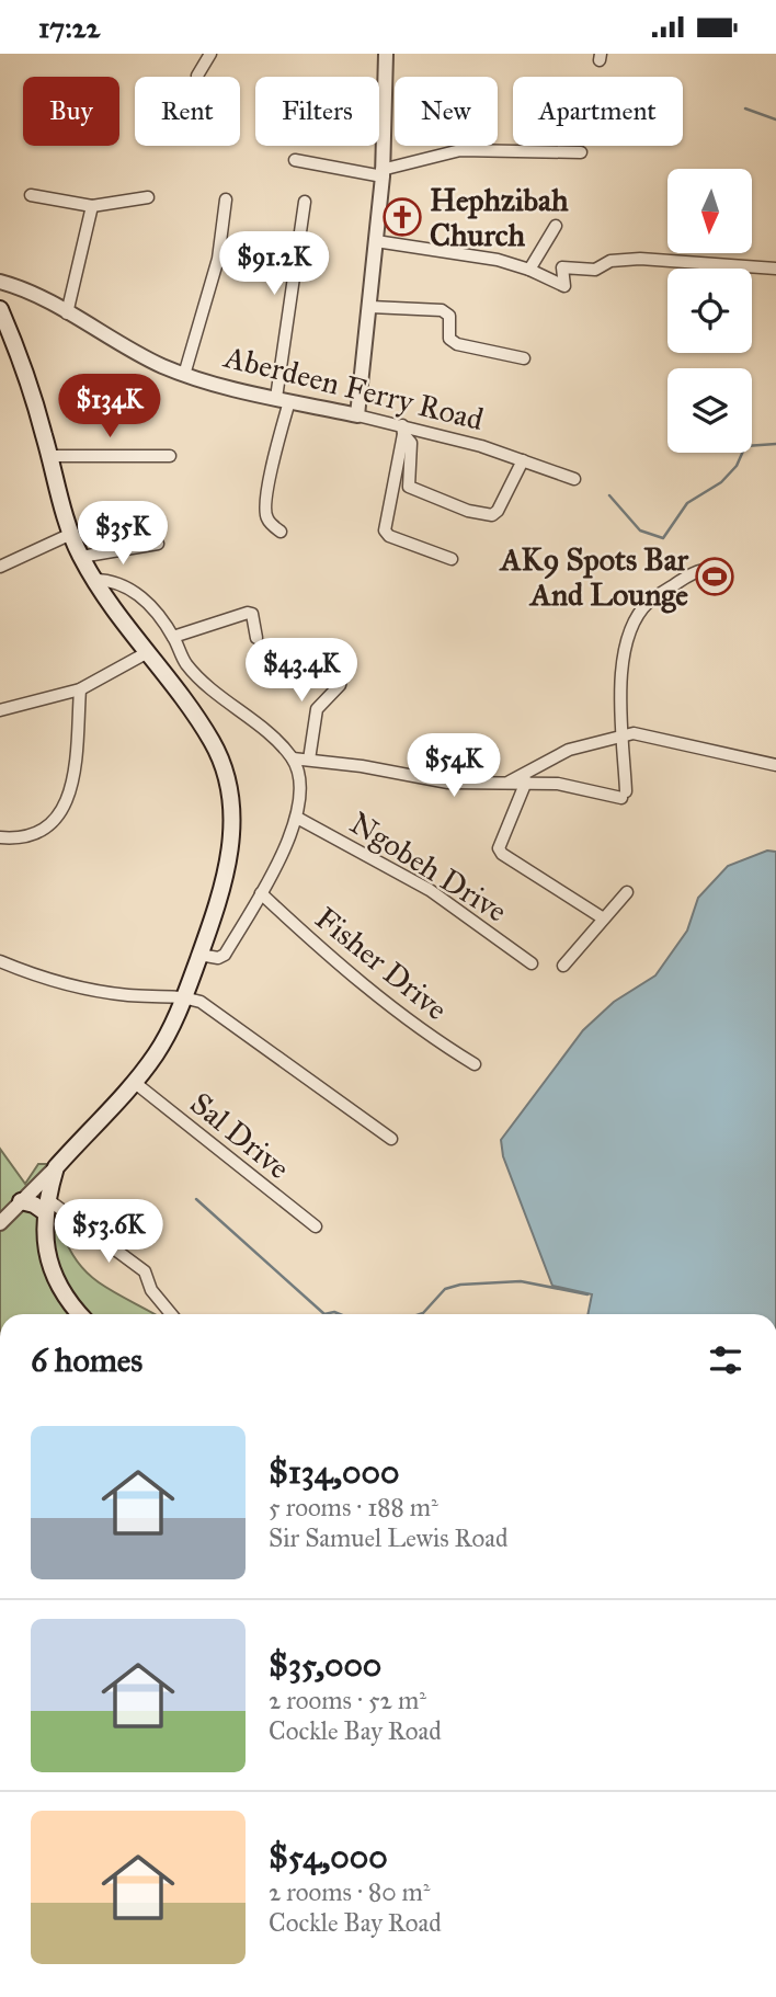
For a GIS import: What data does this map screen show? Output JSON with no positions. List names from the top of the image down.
{
  "streets": {
    "street": [
      "Aberdeen Ferry Road",
      "Ngobeh Drive",
      "Fisher Drive",
      "Sal Drive"
    ]
  },
  "places": {
    "church": ["Hephzibah Church"],
    "sports": ["AK9 Spots Bar And Lounge"]
  },
  "north": "bottom",
  "page": {
    "status": "17:22",
    "chip": [
      "Buy",
      "Rent",
      "Filters",
      "New",
      "Apartment"
    ],
    "price": [
      "$91.2K",
      "$134K",
      "$35K",
      "$43.4K",
      "$54K",
      "$53.6K"
    ],
    "heading": "6 homes",
    "list": [
      {
        "name": "$134,000",
        "note": "5 rooms · 188 m² · Sir Samuel Lewis Road"
      },
      {
        "name": "$35,000",
        "note": "2 rooms · 52 m² · Cockle Bay Road"
      },
      {
        "name": "$54,000",
        "note": "2 rooms · 80 m² · Cockle Bay Road"
      }
    ]
  }
}
